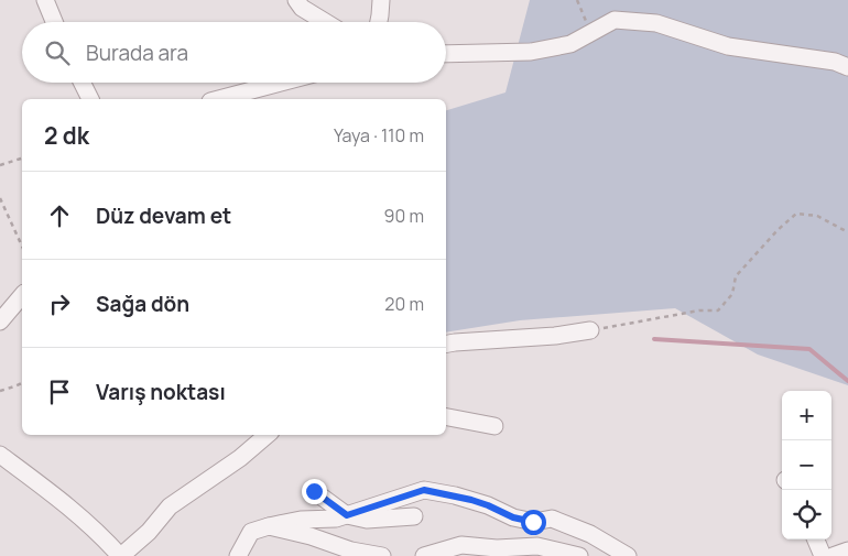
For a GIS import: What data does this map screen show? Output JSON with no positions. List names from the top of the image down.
{
  "page": {
    "search": "Burada ara",
    "heading": ["2 dk", "Yaya · 110 m"],
    "list": [
      ["Düz devam et", "90 m"],
      ["Sağa dön", "20 m"],
      "Varış noktası"
    ],
    "map_buttons": ["+", "−"]
  }
}
